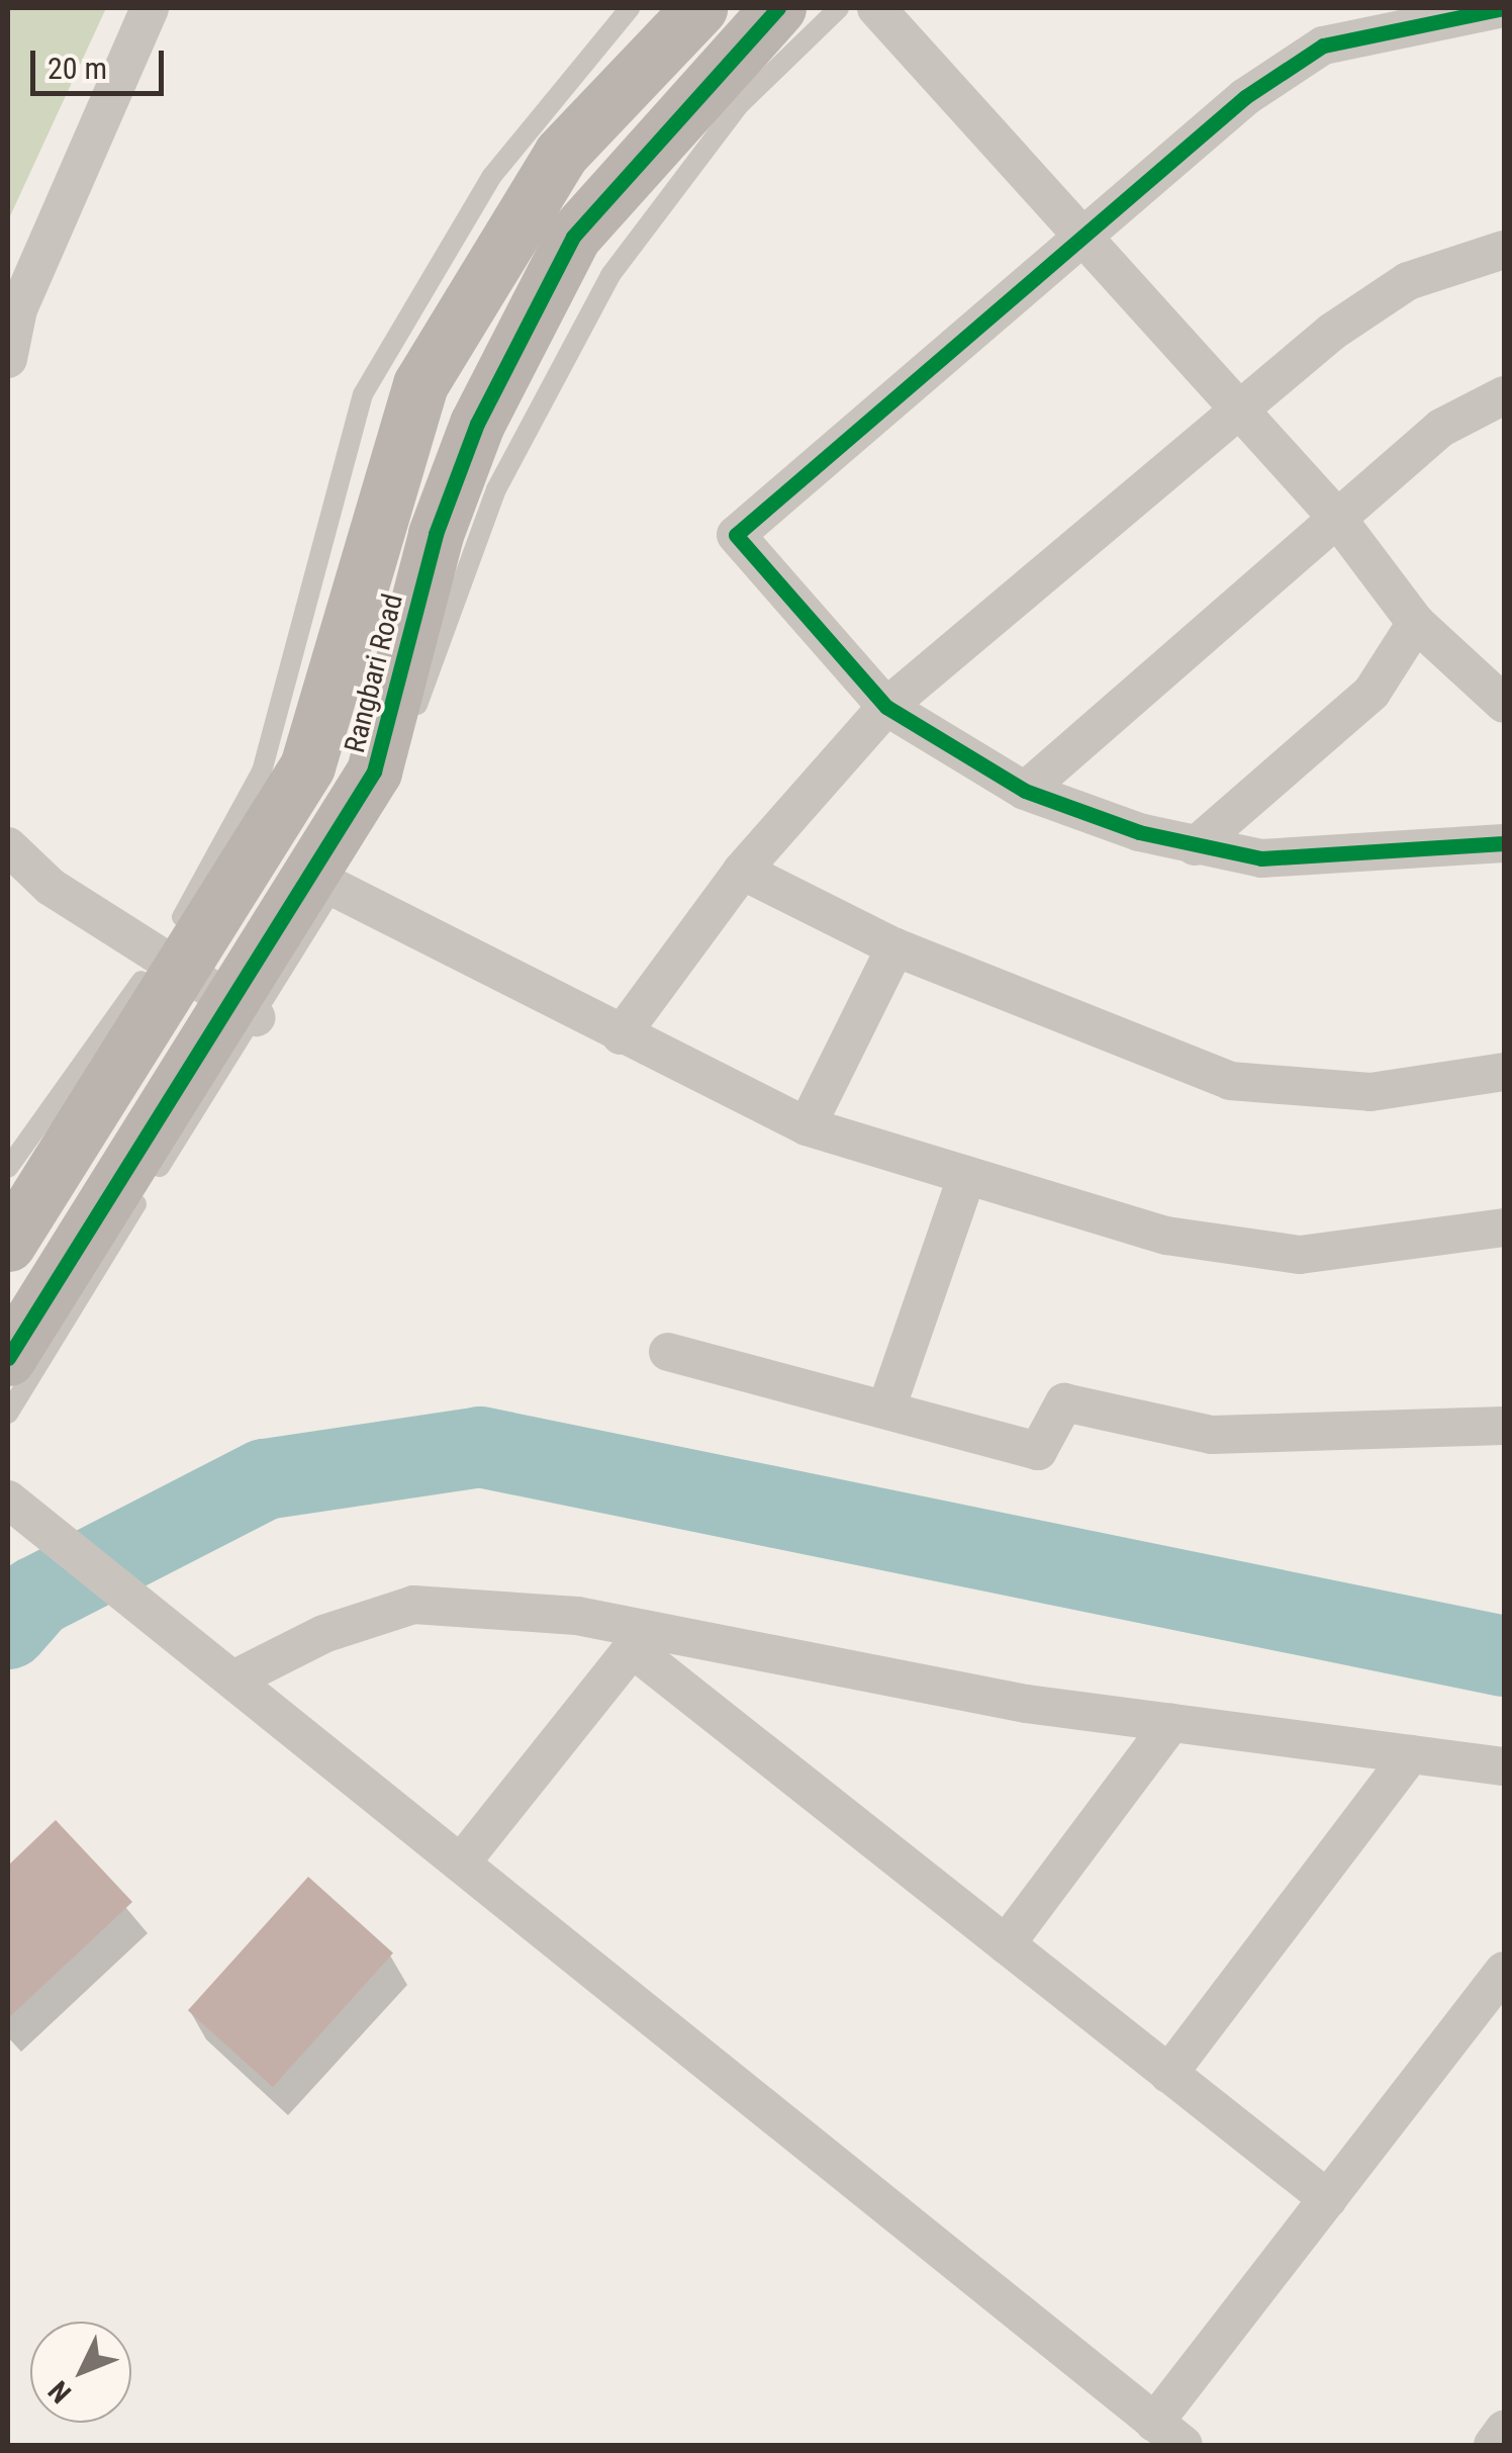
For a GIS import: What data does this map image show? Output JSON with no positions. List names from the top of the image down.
{
  "streets": {
    "street": ["Rangbari Road"]
  },
  "scale_bar": "20 m",
  "north": "bottom left"
}
